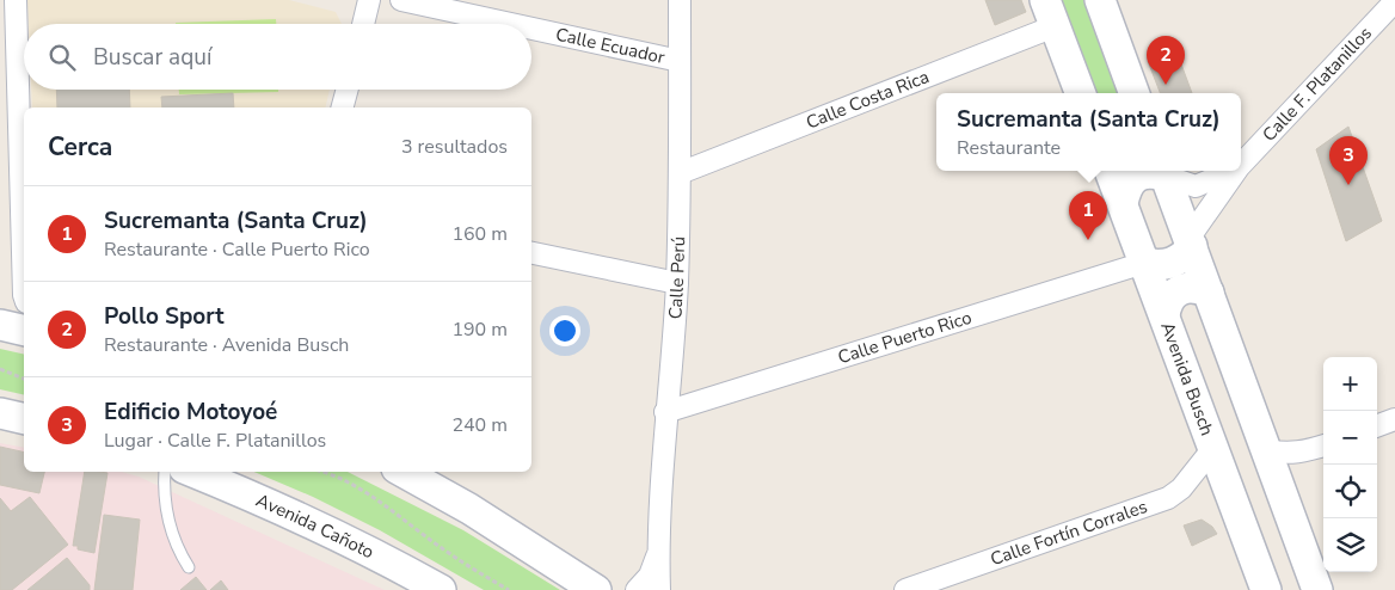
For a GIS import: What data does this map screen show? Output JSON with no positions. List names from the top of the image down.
{
  "streets": {
    "main road": ["Avenida Busch", "Avenida Cañoto"],
    "street": [
      "Calle Ecuador",
      "Calle F. Platanillos",
      "Calle Costa Rica",
      "Calle Perú",
      "Calle Puerto Rico",
      "Calle Fortín Corrales"
    ]
  },
  "crossings": [
    ["Calle Ecuador", "Calle Perú"],
    ["Calle Costa Rica", "Calle Perú"],
    ["Calle Perú", "Calle Puerto Rico"],
    ["Calle Puerto Rico", "Avenida Busch"],
    ["Avenida Busch", "Calle Fortín Corrales"]
  ],
  "page": {
    "search": "Buscar aquí",
    "pins": ["2", "3", "1"],
    "popup": ["Sucremanta (Santa Cruz)", "Restaurante"],
    "heading": ["Cerca", "3 resultados"],
    "list": [
      {
        "mark": "1",
        "name": "Sucremanta (Santa Cruz)",
        "note": "Restaurante · Calle Puerto Rico",
        "value": "160 m"
      },
      {
        "mark": "2",
        "name": "Pollo Sport",
        "note": "Restaurante · Avenida Busch",
        "value": "190 m"
      },
      {
        "mark": "3",
        "name": "Edificio Motoyoé",
        "note": "Lugar · Calle F. Platanillos",
        "value": "240 m"
      }
    ],
    "map_buttons": ["+", "−"]
  }
}
